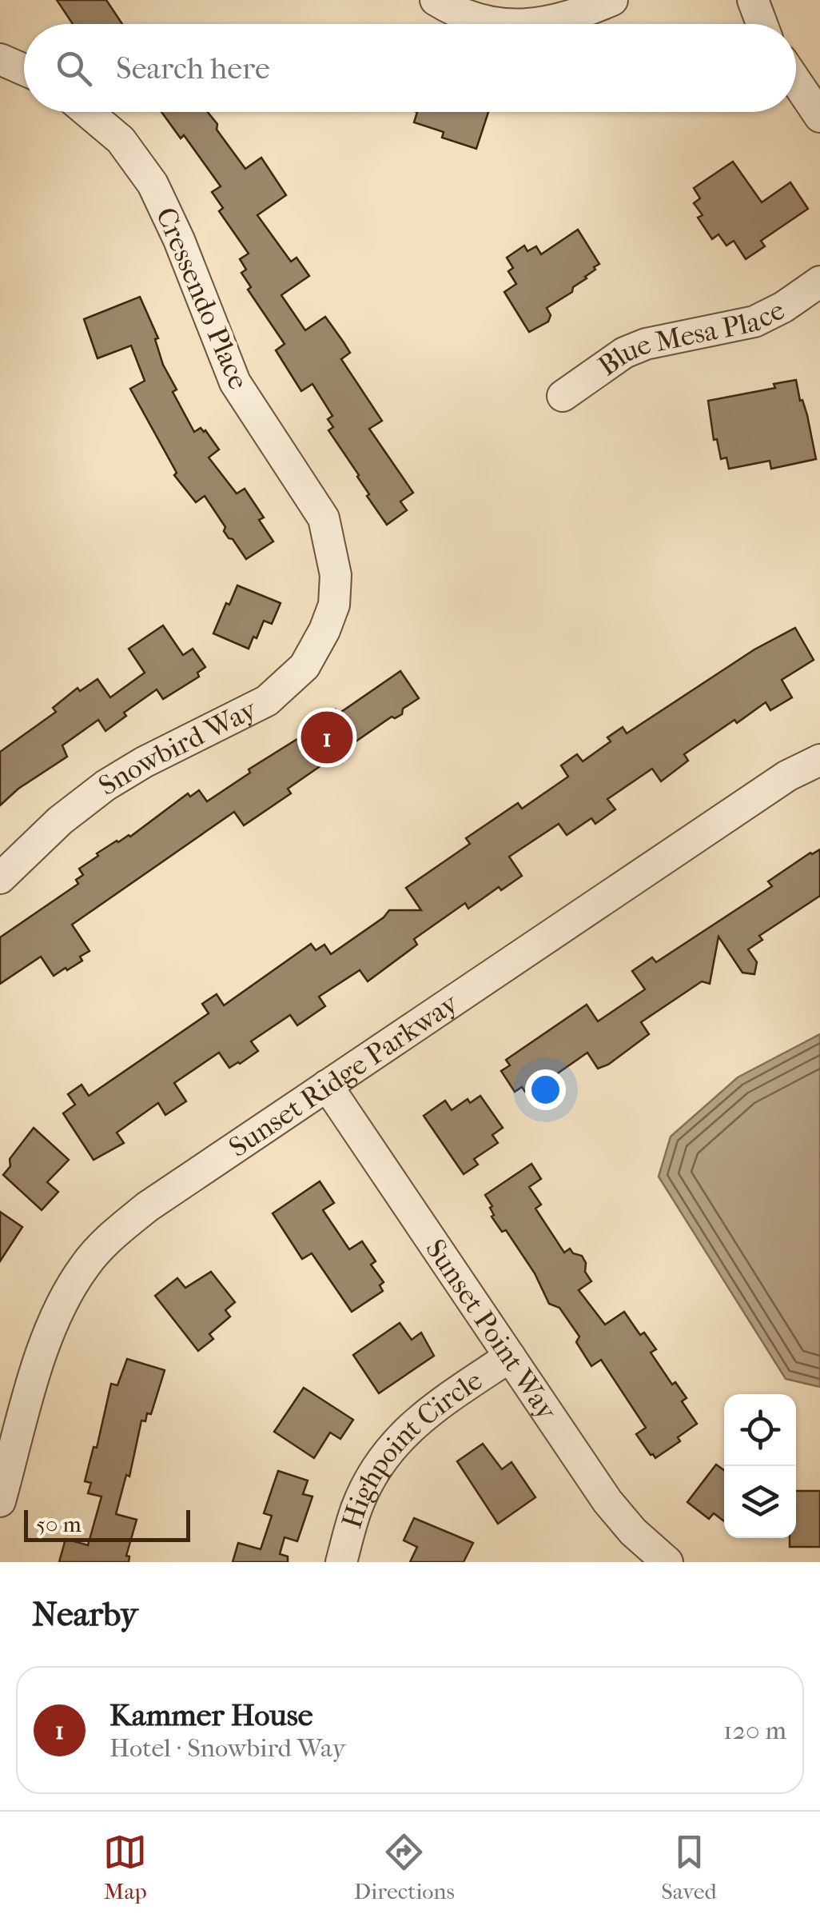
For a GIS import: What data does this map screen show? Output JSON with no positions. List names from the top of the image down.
{
  "streets": {
    "street": [
      "Cressendo Place",
      "Blue Mesa Place",
      "Snowbird Way",
      "Sunset Ridge Parkway",
      "Sunset Point Way",
      "Highpoint Circle"
    ]
  },
  "crossings": [
    ["Cressendo Place", "Snowbird Way"],
    ["Sunset Ridge Parkway", "Sunset Point Way"],
    ["Sunset Point Way", "Highpoint Circle"]
  ],
  "scale_bar": "50 m",
  "page": {
    "search": "Search here",
    "pins": "1",
    "scale": "50 m",
    "heading": "Nearby",
    "list": [
      {
        "mark": "1",
        "name": "Kammer House",
        "note": "Hotel · Snowbird Way",
        "value": "120 m"
      }
    ],
    "nav": ["Map", "Directions", "Saved"]
  }
}
